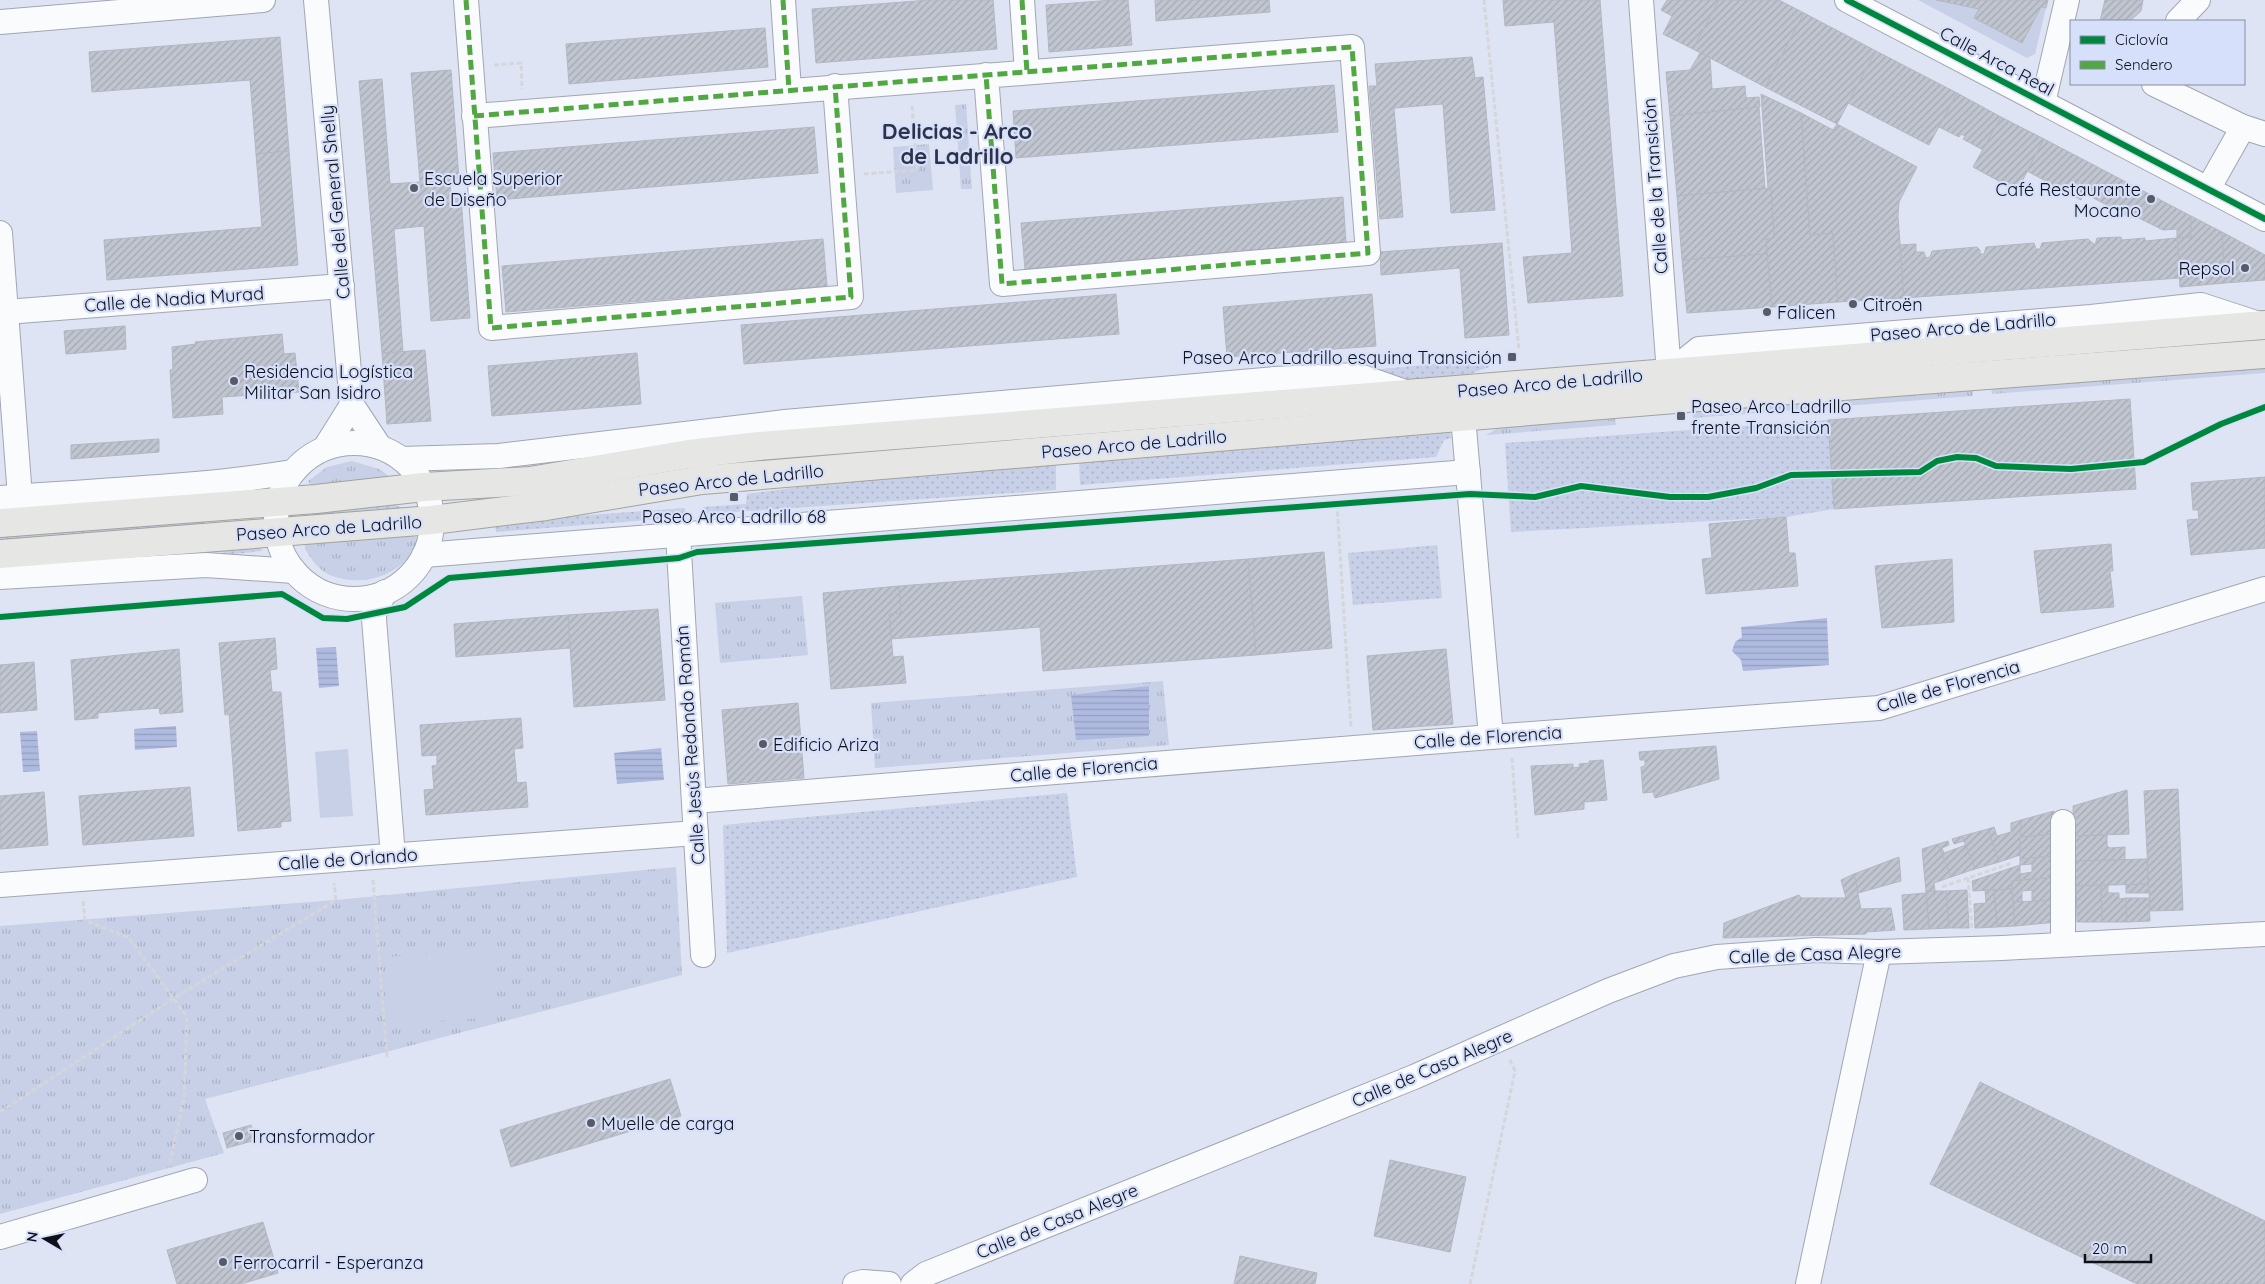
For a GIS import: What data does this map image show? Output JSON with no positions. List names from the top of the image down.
{
  "streets": {
    "main road": ["Paseo Arco de Ladrillo"],
    "street": [
      "Calle Arca Real",
      "Calle de la Transición",
      "Calle del General Shelly",
      "Calle de Nadia Murad",
      "Calle de Florencia",
      "Calle Jesús Redondo Román",
      "Calle de Orlando",
      "Calle de Casa Alegre"
    ]
  },
  "crossings": [
    ["Calle de la Transición", "Paseo Arco de Ladrillo"],
    ["Calle del General Shelly", "Calle de Nadia Murad"],
    ["Paseo Arco de Ladrillo", "Calle Jesús Redondo Román"],
    ["Calle de Florencia", "Calle Jesús Redondo Román"],
    ["Calle Jesús Redondo Román", "Calle de Orlando"]
  ],
  "districts": ["Delicias - Arco de Ladrillo"],
  "places": {
    "other": [
      "Escuela Superior de Diseño",
      "Café Restaurante Mocano",
      "Repsol",
      "Citroën",
      "Falicen",
      "Residencia Logística Militar San Isidro",
      "Edificio Ariza",
      "Muelle de carga",
      "Transformador",
      "Ferrocarril - Esperanza"
    ],
    "transit": ["Paseo Arco Ladrillo esquina Transición", "Paseo Arco Ladrillo frente Transición", "Paseo Arco Ladrillo 68"]
  },
  "legend": ["Ciclovía", "Sendero"],
  "scale_bar": "20 m",
  "north": "left"
}
